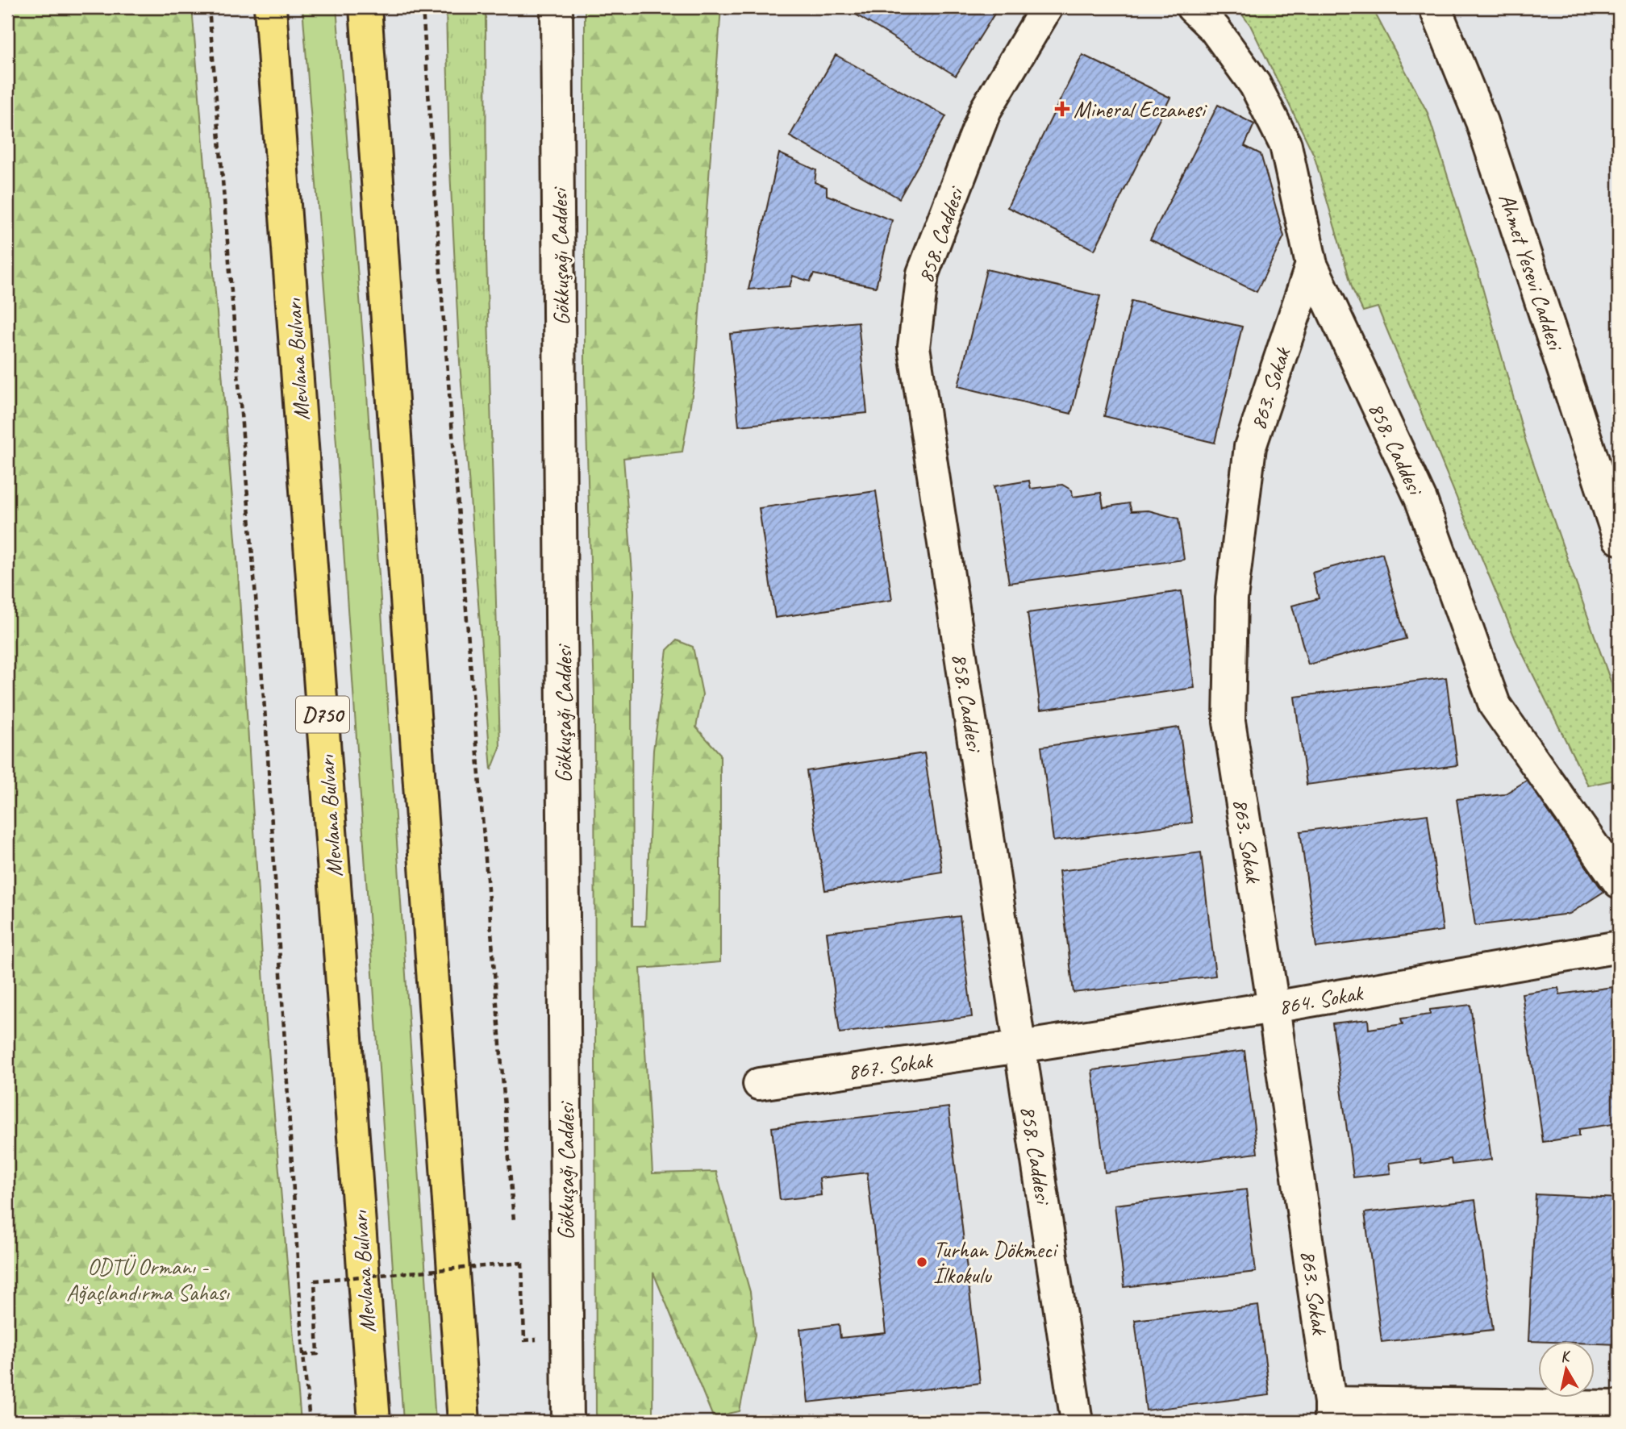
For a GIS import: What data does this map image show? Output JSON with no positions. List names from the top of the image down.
{
  "streets": {
    "highway": ["Mevlana Bulvarı", "D750"],
    "street": [
      "858. Caddesi",
      "Gökkuşağı Caddesi",
      "Ahmet Yesevi Caddesi",
      "863. Sokak",
      "864. Sokak",
      "867. Sokak"
    ]
  },
  "crossings": [
    ["858. Caddesi", "863. Sokak"],
    ["858. Caddesi", "864. Sokak"],
    ["858. Caddesi", "867. Sokak"],
    ["863. Sokak", "864. Sokak"],
    ["864. Sokak", "867. Sokak"]
  ],
  "parks": ["ODTÜ Ormanı - Ağaçlandırma Sahası"],
  "places": {
    "health": ["Mineral Eczanesi"],
    "other": ["Turhan Dökmeci İlkokulu"]
  },
  "north": "top"
}
